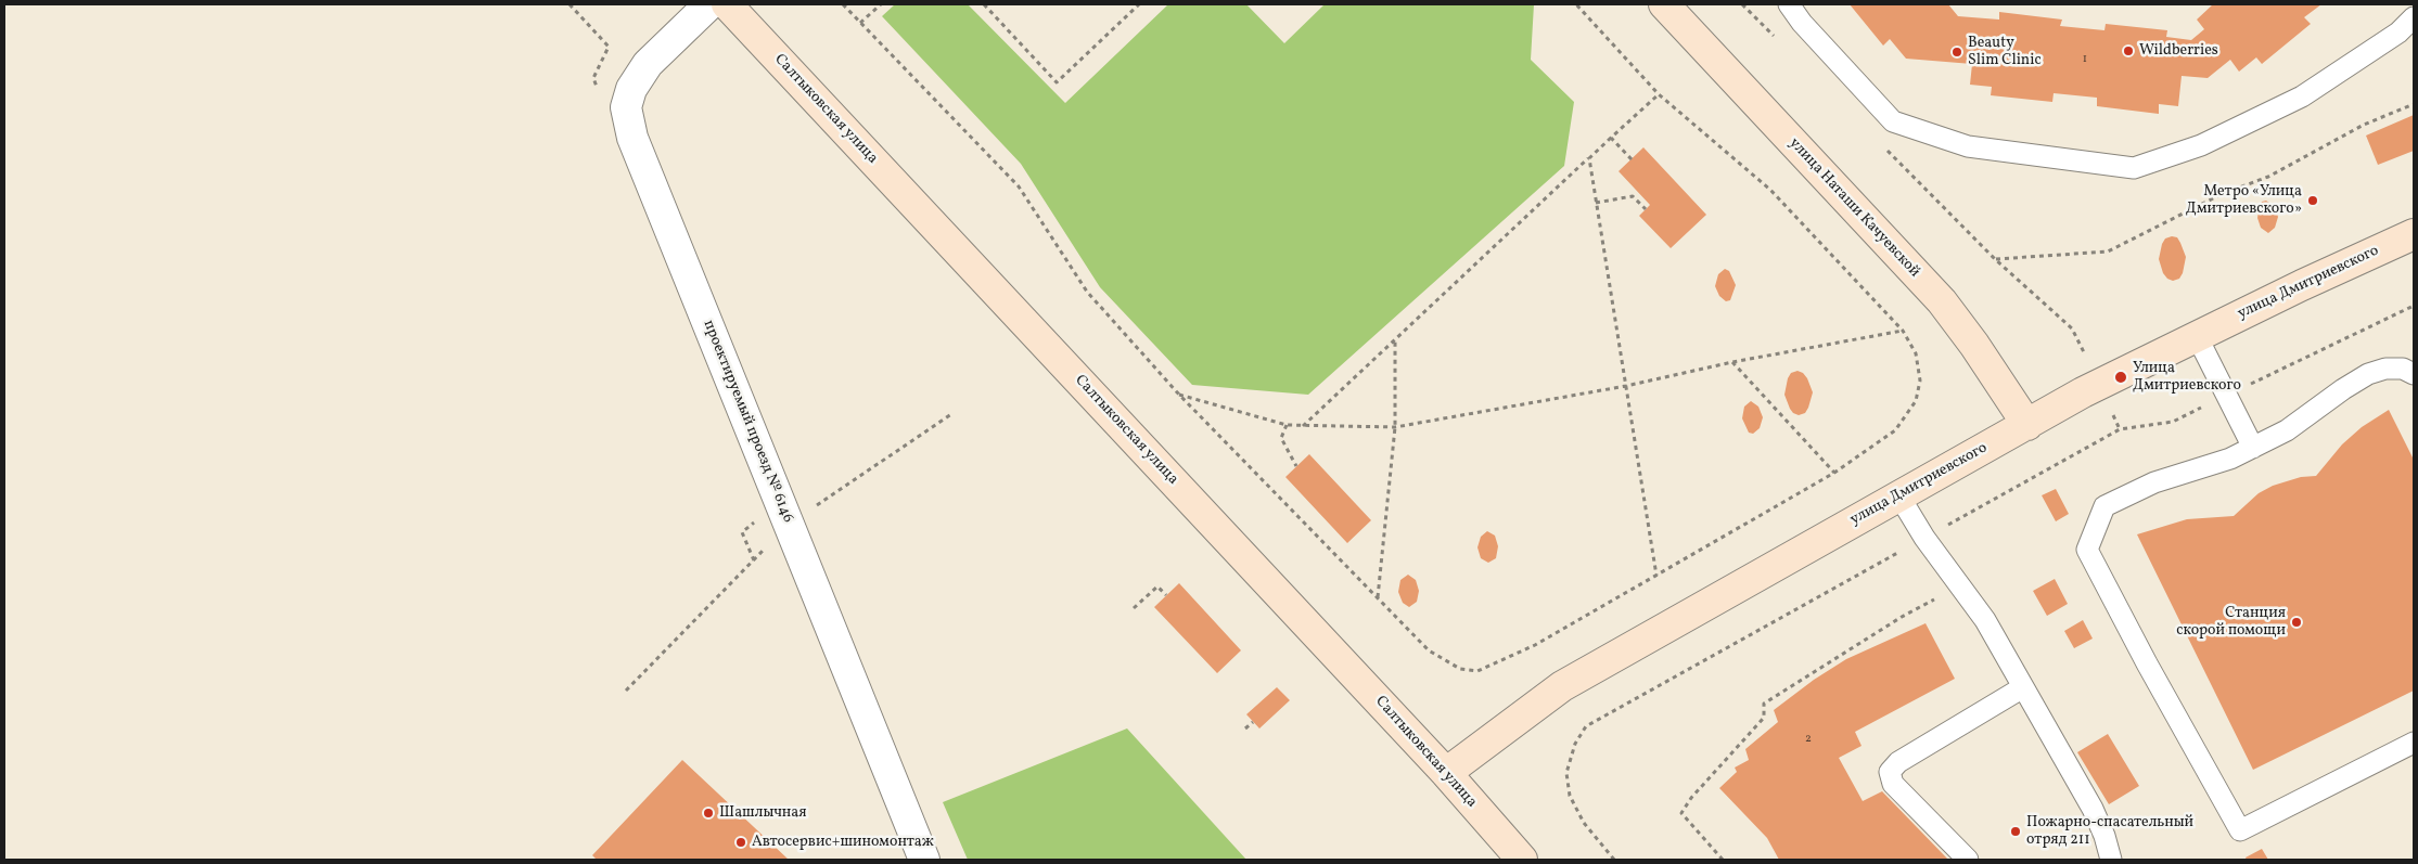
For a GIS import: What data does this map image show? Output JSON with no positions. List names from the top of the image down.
{
  "streets": {
    "street": [
      "Салтыковская улица",
      "улица Наташи Качуевской",
      "улица Дмитриевского",
      "проектируемый проезд № 6146"
    ]
  },
  "crossings": [
    ["Салтыковская улица", "улица Дмитриевского"],
    ["улица Наташи Качуевской", "улица Дмитриевского"]
  ],
  "places": [
    "Wildberries",
    "Beauty Slim Clinic",
    "Метро «Улица Дмитриевского»",
    "Улица Дмитриевского",
    "Станция скорой помощи",
    "Шашлычная",
    "Пожарно-спасательный отряд 211",
    "Автосервис+шиномонтаж"
  ],
  "house_numbers": ["1", "2"]
}
